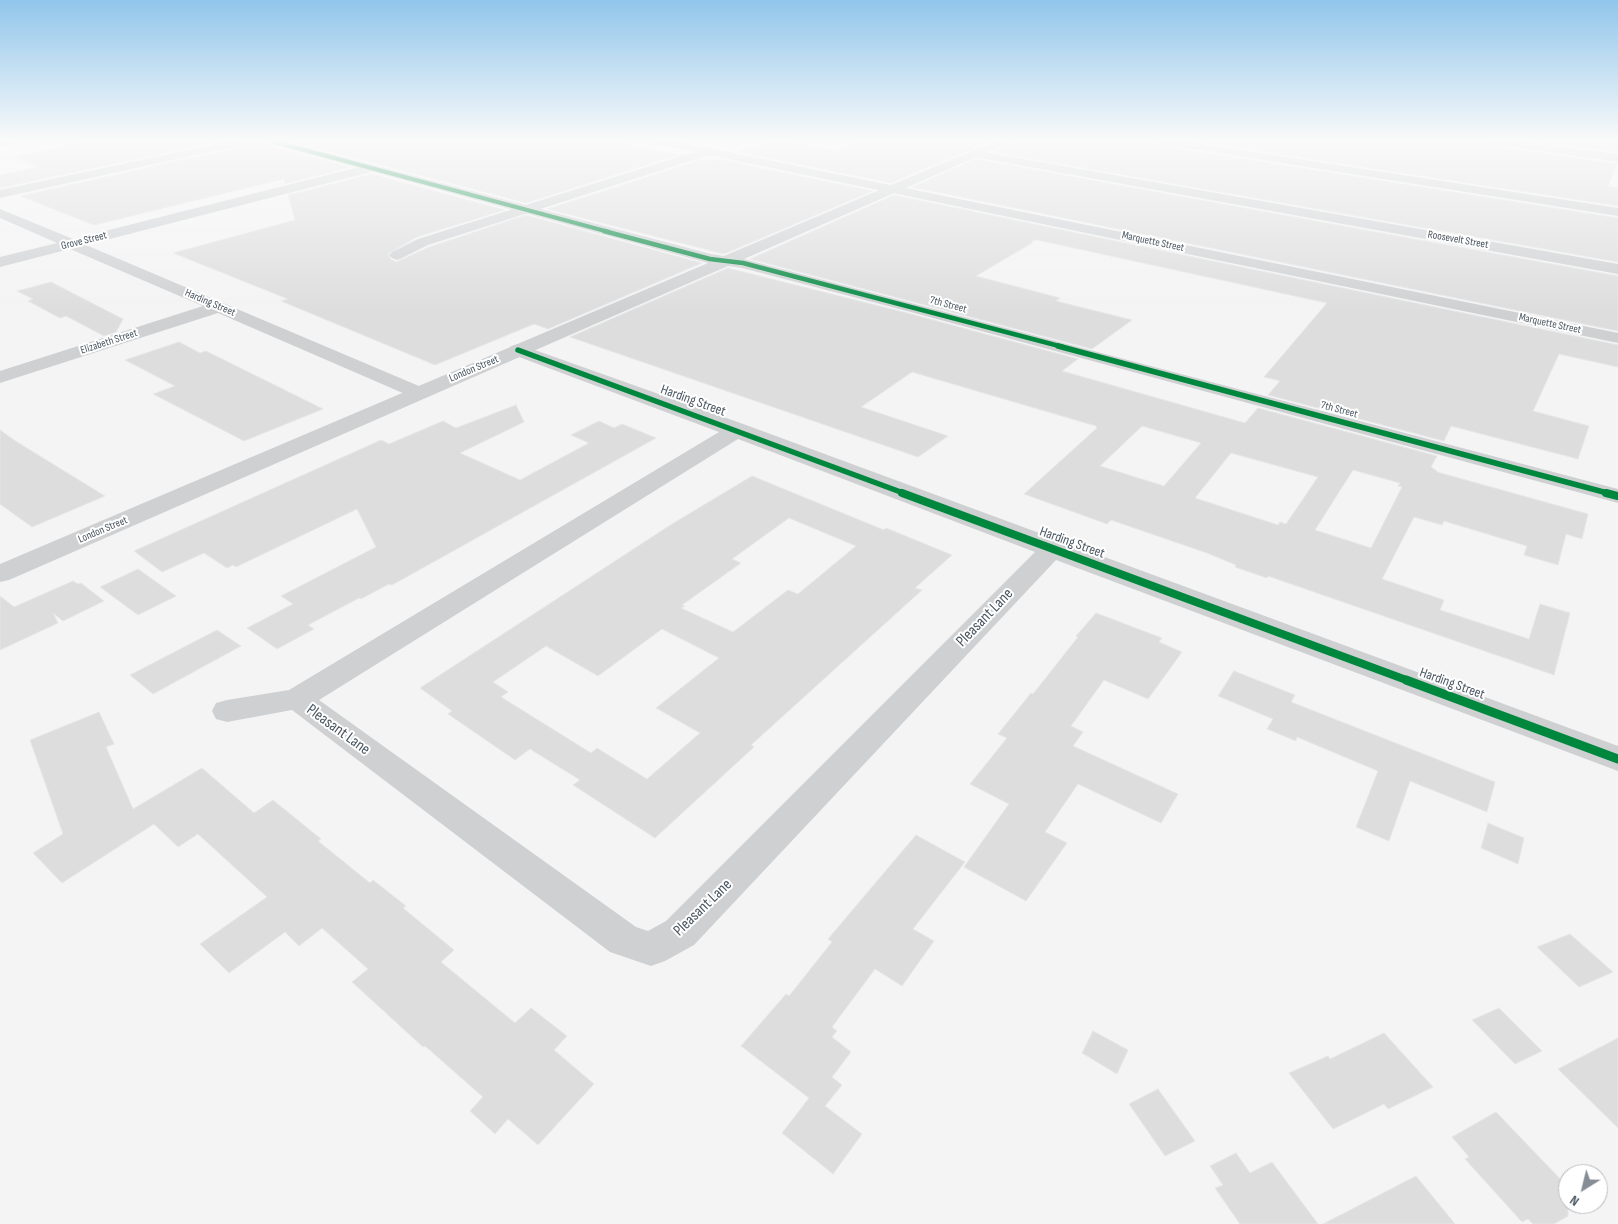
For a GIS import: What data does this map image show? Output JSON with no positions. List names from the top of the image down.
{
  "streets": {
    "street": [
      "Roosevelt Street",
      "Grove Street",
      "Marquette Street",
      "Harding Street",
      "7th Street",
      "Elizabeth Street",
      "London Street",
      "Pleasant Lane"
    ]
  },
  "crossings": [
    ["Grove Street", "Harding Street"],
    ["Harding Street", "Elizabeth Street"],
    ["Harding Street", "London Street"],
    ["Harding Street", "Pleasant Lane"],
    ["7th Street", "London Street"]
  ],
  "north": "bottom left"
}
